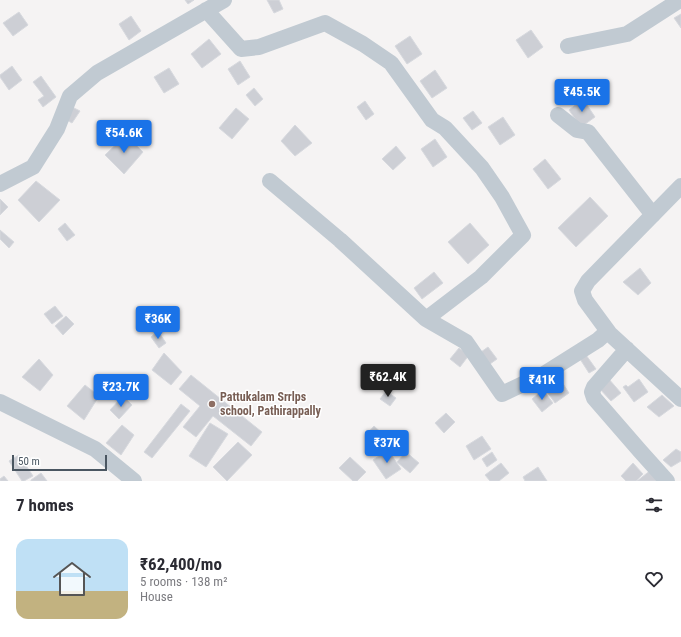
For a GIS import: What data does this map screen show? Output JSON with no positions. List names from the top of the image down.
{
  "places": ["Pattukalam Srrlps school, Pathirappally"],
  "scale_bar": "50 m",
  "page": {
    "price": [
      "₹45.5K",
      "₹54.6K",
      "₹36K",
      "₹62.4K",
      "₹41K",
      "₹23.7K",
      "₹37K"
    ],
    "scale": "50 m",
    "heading": "7 homes",
    "list": [
      {
        "name": "₹62,400/mo",
        "note": "5 rooms · 138 m² · House"
      }
    ]
  }
}
